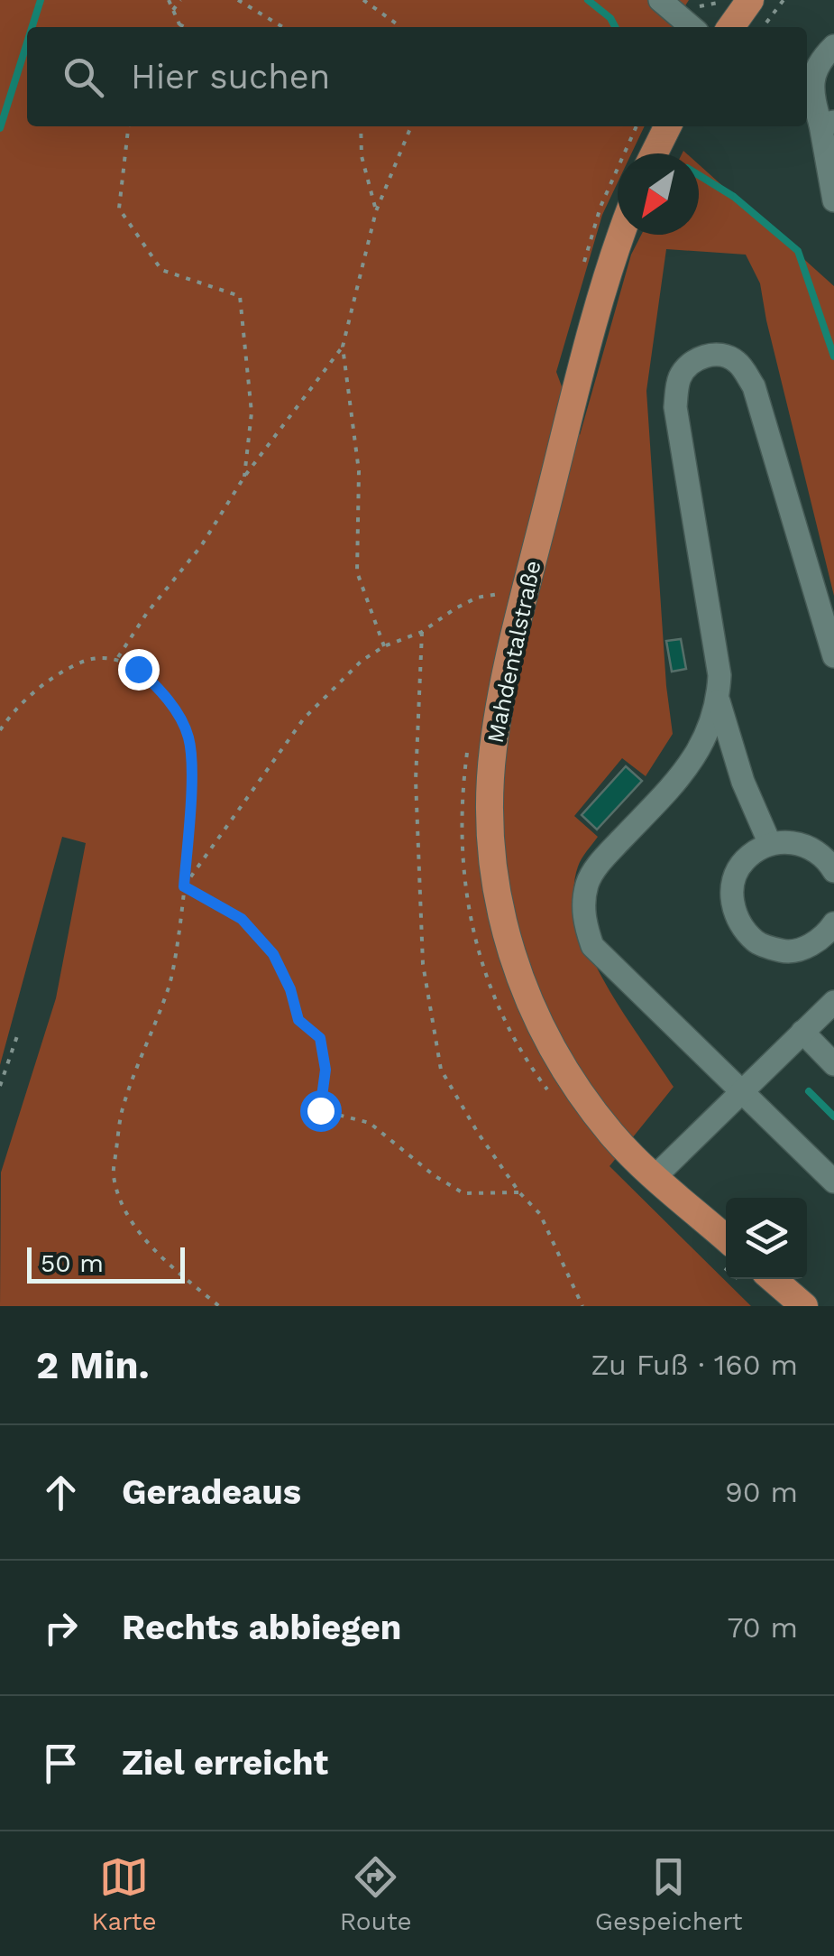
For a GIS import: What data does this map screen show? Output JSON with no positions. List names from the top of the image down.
{
  "streets": {
    "main road": ["Mahdentalstraße"]
  },
  "scale_bar": "50 m",
  "north": "bottom left",
  "page": {
    "search": "Hier suchen",
    "scale": "50 m",
    "heading": ["2 Min.", "Zu Fuß · 160 m"],
    "list": [
      ["Geradeaus", "90 m"],
      ["Rechts abbiegen", "70 m"],
      "Ziel erreicht"
    ],
    "nav": ["Karte", "Route", "Gespeichert"]
  }
}
